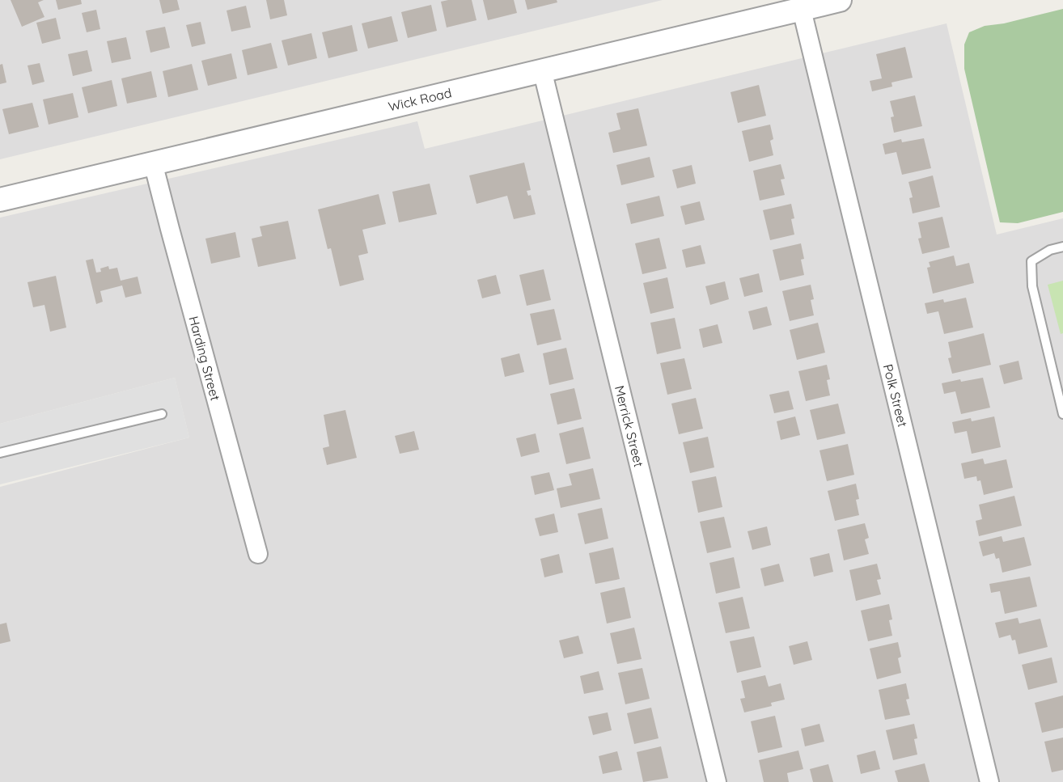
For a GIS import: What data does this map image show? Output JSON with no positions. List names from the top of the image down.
{
  "streets": {
    "street": [
      "Wick Road",
      "Harding Street",
      "Polk Street",
      "Merrick Street"
    ]
  },
  "crossings": [
    ["Wick Road", "Harding Street"],
    ["Wick Road", "Polk Street"],
    ["Wick Road", "Merrick Street"]
  ]
}
